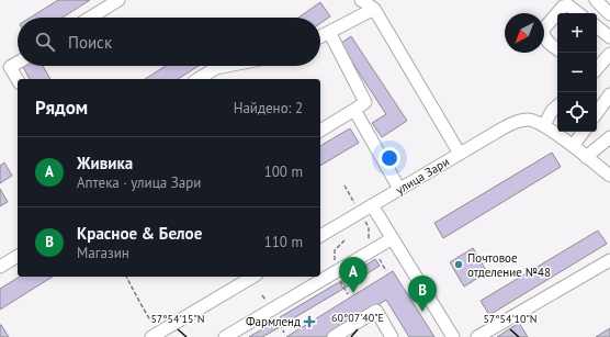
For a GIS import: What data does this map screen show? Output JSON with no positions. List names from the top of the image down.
{
  "streets": {
    "street": ["улица Зари"]
  },
  "places": {
    "other": ["Почтовое отделение №48"],
    "health": ["Фармленд"]
  },
  "north": "bottom left",
  "page": {
    "map_buttons": ["+", "−"],
    "search": "Поиск",
    "heading": ["Рядом", "Найдено: 2"],
    "list": [
      {
        "mark": "A",
        "name": "Живика",
        "note": "Аптека · улица Зари",
        "value": "100 m"
      },
      {
        "mark": "B",
        "name": "Красное & Белое",
        "note": "Магазин",
        "value": "110 m"
      }
    ],
    "pins": ["A", "B"]
  },
  "coordinates": ["60°07'40\"E", "57°54'15\"N", "57°54'10\"N"]
}
